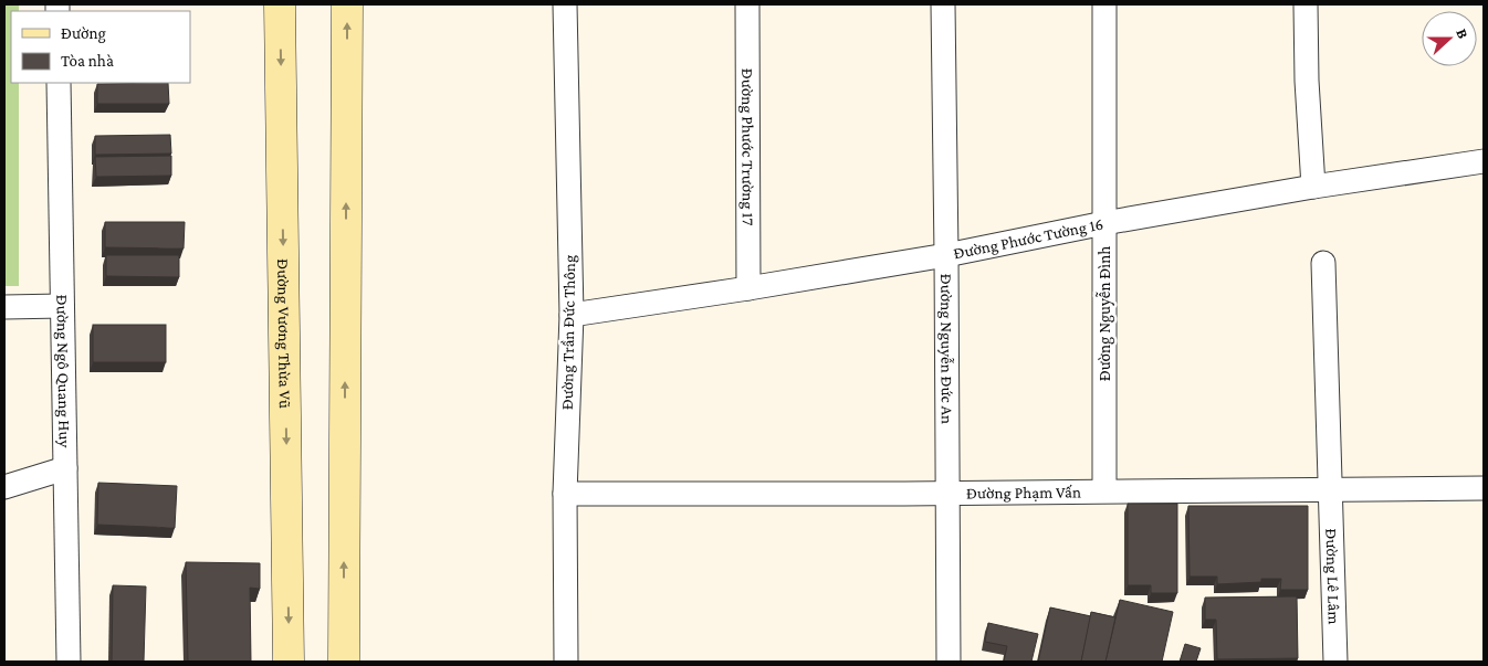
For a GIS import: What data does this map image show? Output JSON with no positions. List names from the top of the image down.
{
  "streets": {
    "street": [
      "Đường Phước Trường 17",
      "Đường Phước Tường 16",
      "Đường Nguyễn Đình",
      "Đường Trần Đức Thông",
      "Đường Vương Thừa Vũ",
      "Đường Nguyễn Đức An",
      "Đường Ngô Quang Huy",
      "Đường Phạm Vấn",
      "Đường Lê Lâm"
    ]
  },
  "crossings": [
    ["Đường Phước Trường 17", "Đường Phước Tường 16"],
    ["Đường Phước Tường 16", "Đường Nguyễn Đình"],
    ["Đường Phước Tường 16", "Đường Trần Đức Thông"],
    ["Đường Phước Tường 16", "Đường Nguyễn Đức An"],
    ["Đường Nguyễn Đình", "Đường Phạm Vấn"],
    ["Đường Trần Đức Thông", "Đường Phạm Vấn"],
    ["Đường Nguyễn Đức An", "Đường Phạm Vấn"],
    ["Đường Phạm Vấn", "Đường Lê Lâm"]
  ],
  "legend": ["Đường", "Tòa nhà"],
  "north": "right"
}
